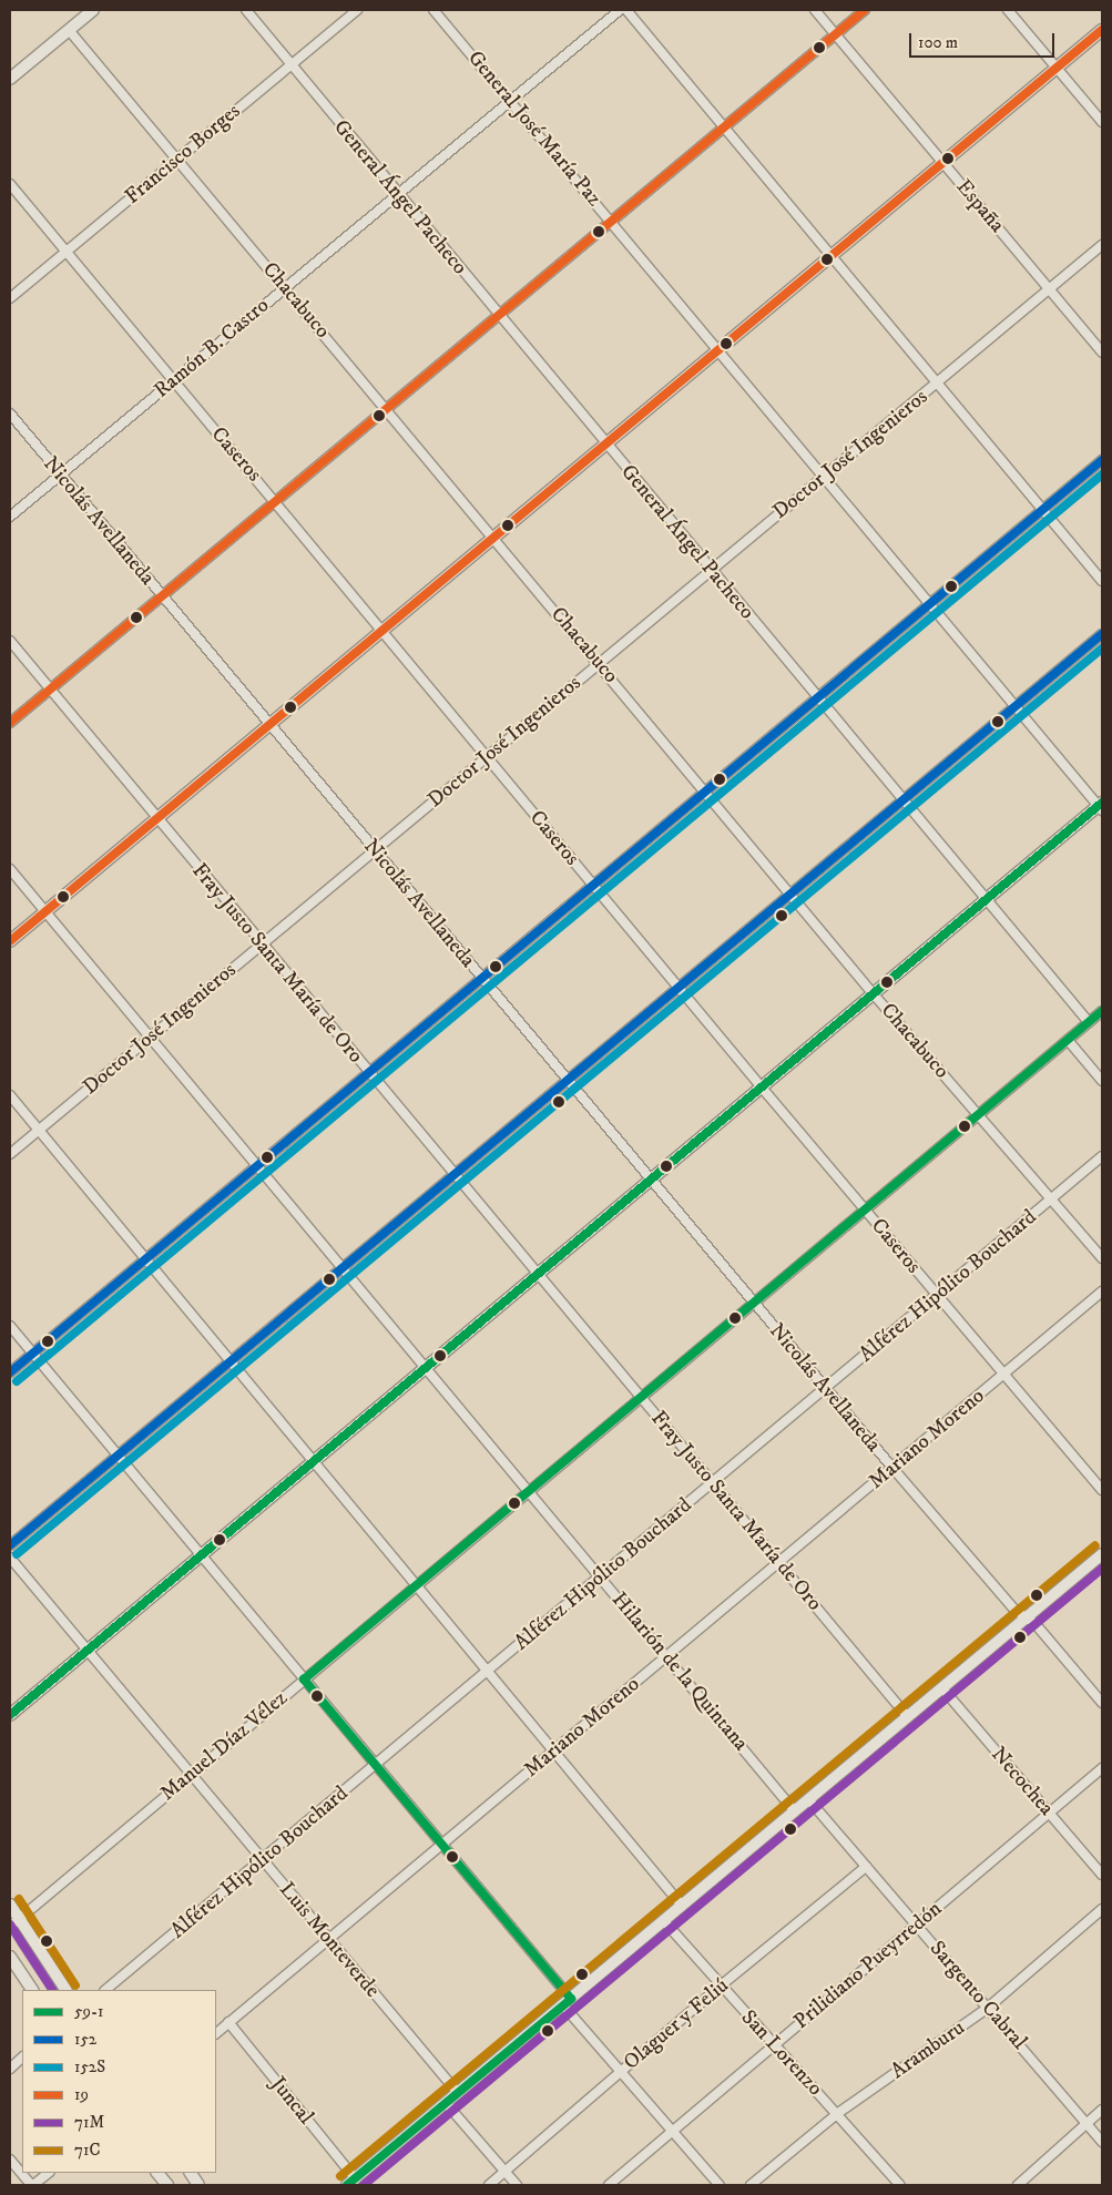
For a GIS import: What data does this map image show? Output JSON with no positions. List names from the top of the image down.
{
  "streets": {
    "street": [
      "General José María Paz",
      "Francisco Borges",
      "General Ángel Pacheco",
      "España",
      "Chacabuco",
      "Ramón B. Castro",
      "Caseros",
      "Doctor José Ingenieros",
      "Nicolás Avellaneda",
      "Fray Justo Santa María de Oro",
      "Alférez Hipólito Bouchard",
      "Mariano Moreno",
      "Hilarión de la Quintana",
      "Manuel Díaz Vélez",
      "Necochea",
      "Luis Monteverde",
      "Prilidiano Pueyrredón",
      "Sargento Cabral",
      "Olaguer y Feliú",
      "Aramburu",
      "San Lorenzo",
      "Juncal"
    ]
  },
  "crossings": [
    ["General José María Paz", "Ramón B. Castro"],
    ["General José María Paz", "Doctor José Ingenieros"],
    ["Francisco Borges", "General Ángel Pacheco"],
    ["Francisco Borges", "Chacabuco"],
    ["Francisco Borges", "Caseros"],
    ["General Ángel Pacheco", "Ramón B. Castro"],
    ["General Ángel Pacheco", "Doctor José Ingenieros"],
    ["General Ángel Pacheco", "Manuel Díaz Vélez"],
    ["España", "Doctor José Ingenieros"],
    ["Chacabuco", "Ramón B. Castro"],
    ["Chacabuco", "Doctor José Ingenieros"],
    ["Chacabuco", "Alférez Hipólito Bouchard"],
    ["Chacabuco", "Manuel Díaz Vélez"],
    ["Ramón B. Castro", "Caseros"],
    ["Ramón B. Castro", "Nicolás Avellaneda"],
    ["Caseros", "Doctor José Ingenieros"],
    ["Caseros", "Alférez Hipólito Bouchard"],
    ["Caseros", "Mariano Moreno"],
    ["Caseros", "Manuel Díaz Vélez"],
    ["Doctor José Ingenieros", "Nicolás Avellaneda"],
    ["Doctor José Ingenieros", "Fray Justo Santa María de Oro"],
    ["Doctor José Ingenieros", "Hilarión de la Quintana"],
    ["Nicolás Avellaneda", "Alférez Hipólito Bouchard"],
    ["Nicolás Avellaneda", "Mariano Moreno"],
    ["Nicolás Avellaneda", "Manuel Díaz Vélez"],
    ["Fray Justo Santa María de Oro", "Alférez Hipólito Bouchard"],
    ["Fray Justo Santa María de Oro", "Mariano Moreno"],
    ["Fray Justo Santa María de Oro", "Manuel Díaz Vélez"],
    ["Alférez Hipólito Bouchard", "Hilarión de la Quintana"],
    ["Alférez Hipólito Bouchard", "Luis Monteverde"],
    ["Mariano Moreno", "Hilarión de la Quintana"],
    ["Mariano Moreno", "Luis Monteverde"],
    ["Mariano Moreno", "Juncal"],
    ["Hilarión de la Quintana", "Manuel Díaz Vélez"],
    ["Manuel Díaz Vélez", "Luis Monteverde"],
    ["Necochea", "Prilidiano Pueyrredón"],
    ["Prilidiano Pueyrredón", "Sargento Cabral"],
    ["Prilidiano Pueyrredón", "San Lorenzo"],
    ["Sargento Cabral", "Olaguer y Feliú"],
    ["Sargento Cabral", "Aramburu"],
    ["Olaguer y Feliú", "San Lorenzo"],
    ["Aramburu", "San Lorenzo"]
  ],
  "lines": [
    "transit line 19",
    "transit line 152",
    "transit line 152S",
    "transit line 59-1",
    "transit line 71C",
    "transit line 71M"
  ],
  "legend": [
    "59-1",
    "152",
    "152S",
    "19",
    "71M",
    "71C"
  ],
  "scale_bar": "100 m"
}
